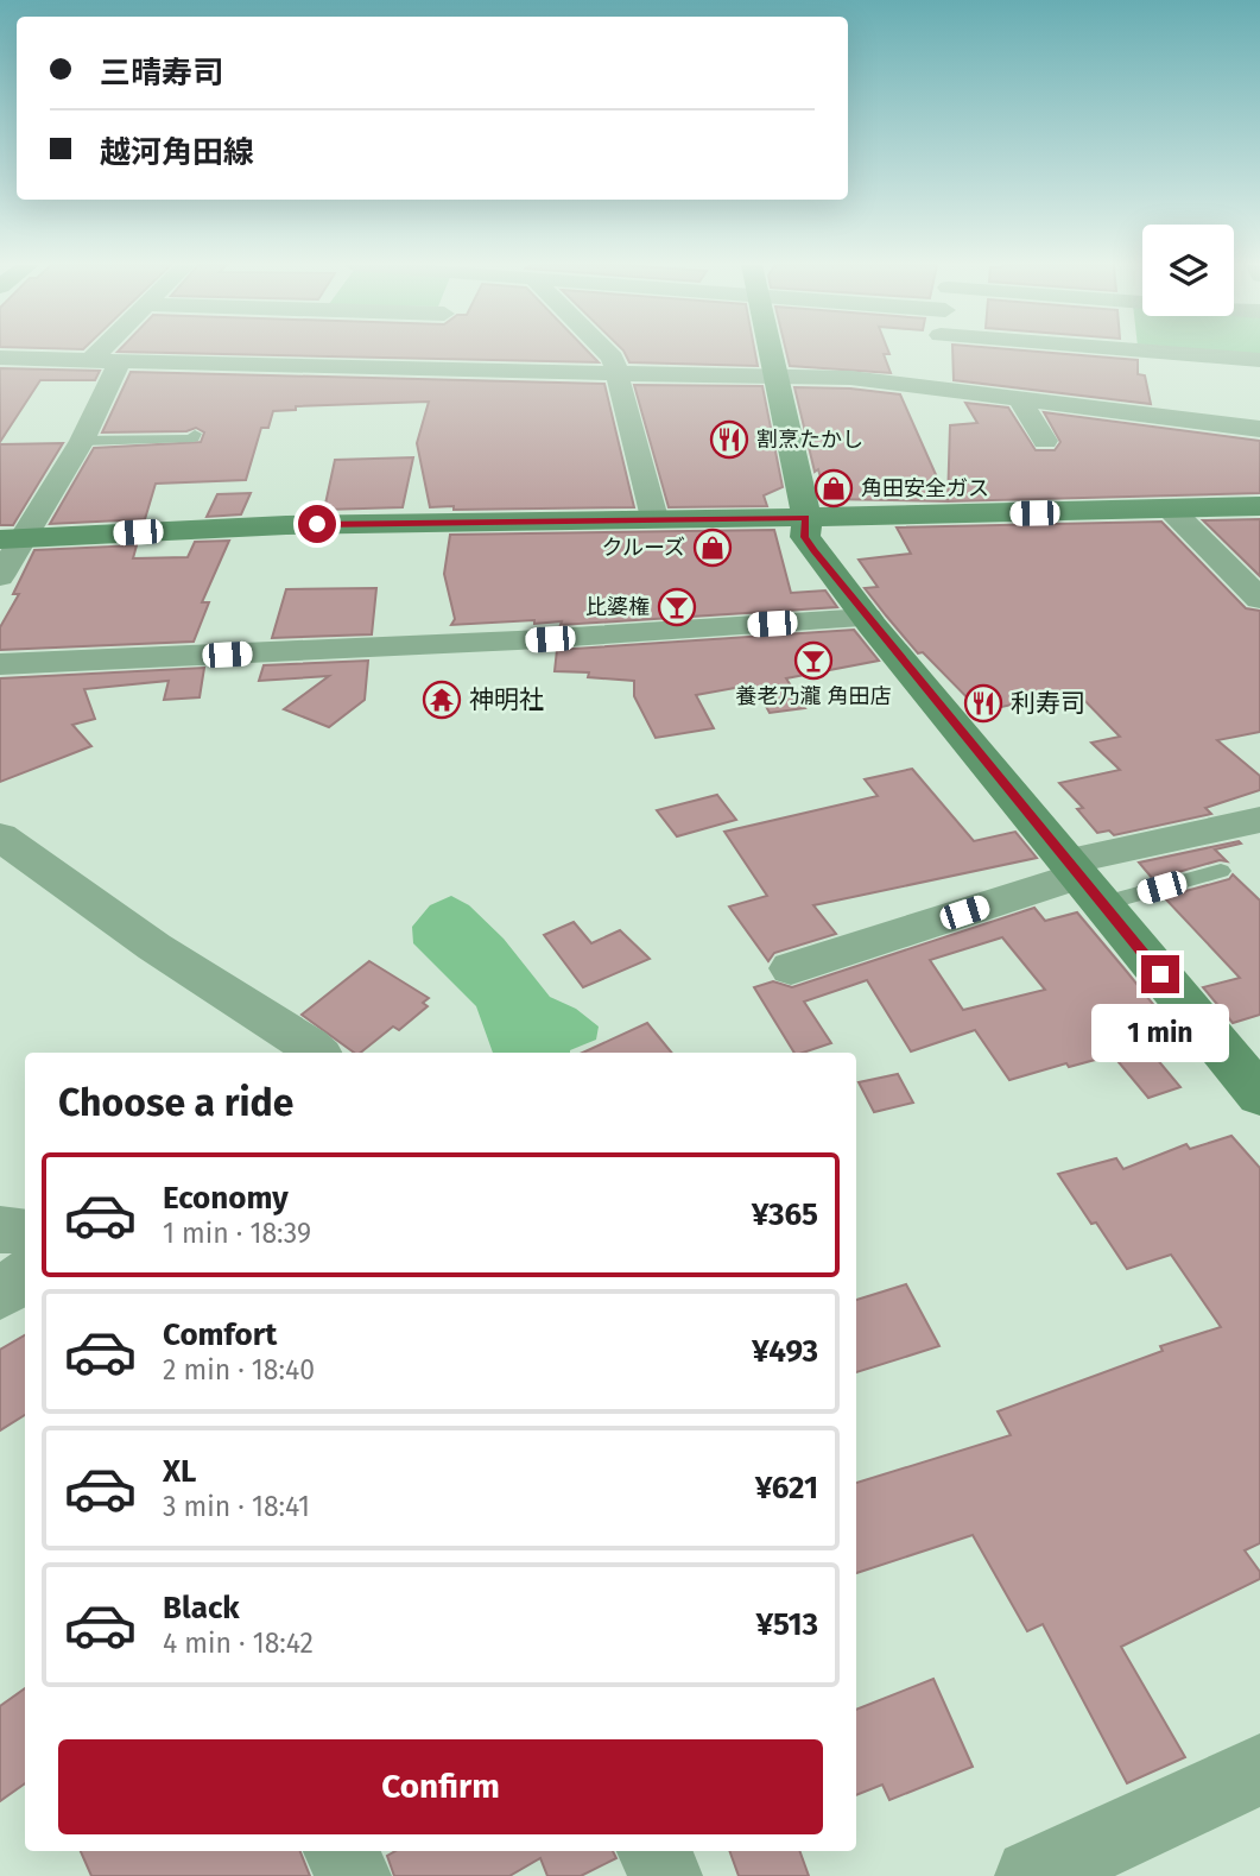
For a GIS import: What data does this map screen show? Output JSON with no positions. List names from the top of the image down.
{
  "places": {
    "restaurant": ["割烹たかし", "利寿司"],
    "shop": ["角田安全ガス", "クルーズ"],
    "bar": ["比婆権", "養老乃瀧 角田店"],
    "temple": ["神明社"]
  },
  "page": {
    "banner": ["三晴寿司", "越河角田線"],
    "bubble": "1 min",
    "heading": "Choose a ride",
    "list": [
      {
        "name": "Economy",
        "note": "1 min · 18:39",
        "value": "¥365"
      },
      {
        "name": "Comfort",
        "note": "2 min · 18:40",
        "value": "¥493"
      },
      {
        "name": "XL",
        "note": "3 min · 18:41",
        "value": "¥621"
      },
      {
        "name": "Black",
        "note": "4 min · 18:42",
        "value": "¥513"
      }
    ],
    "buttons": "Confirm"
  }
}
